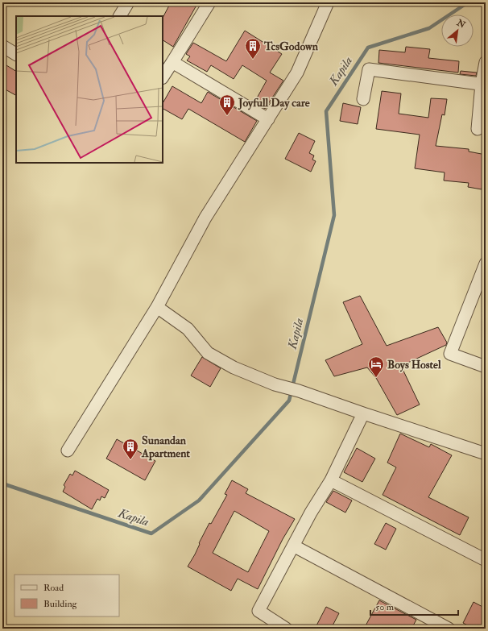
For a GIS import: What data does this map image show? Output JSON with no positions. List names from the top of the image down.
{
  "water": ["Kapila"],
  "places": {
    "building": ["TcsGodown", "Joyfull Day care", "Sunandan Apartment"],
    "hotel": ["Boys Hostel"]
  },
  "legend": ["Road", "Building"],
  "scale_bar": "50 m",
  "north": "top right"
}
